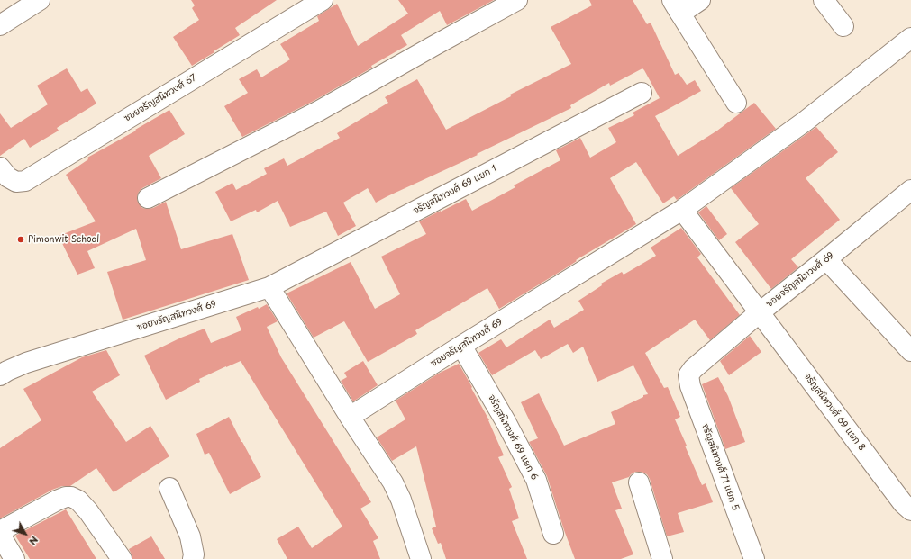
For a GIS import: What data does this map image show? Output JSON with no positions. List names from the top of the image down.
{
  "streets": {
    "street": [
      "ซอยจรัญสนิทวงศ์ 67",
      "จรัญสนิทวงศ์ 69 แยก 1",
      "ซอยจรัญสนิทวงศ์ 69",
      "จรัญสนิทวงศ์ 69 แยก 8",
      "จรัญสนิทวงศ์ 69 แยก 6",
      "จรัญสนิทวงศ์ 71 แยก 5"
    ]
  },
  "crossings": [
    ["จรัญสนิทวงศ์ 69 แยก 1", "ซอยจรัญสนิทวงศ์ 69"],
    ["ซอยจรัญสนิทวงศ์ 69", "จรัญสนิทวงศ์ 69 แยก 8"],
    ["ซอยจรัญสนิทวงศ์ 69", "จรัญสนิทวงศ์ 69 แยก 6"],
    ["ซอยจรัญสนิทวงศ์ 69", "จรัญสนิทวงศ์ 71 แยก 5"],
    ["จรัญสนิทวงศ์ 69 แยก 8", "จรัญสนิทวงศ์ 71 แยก 5"]
  ],
  "places": ["Pimonwit School"],
  "north": "bottom right"
}
